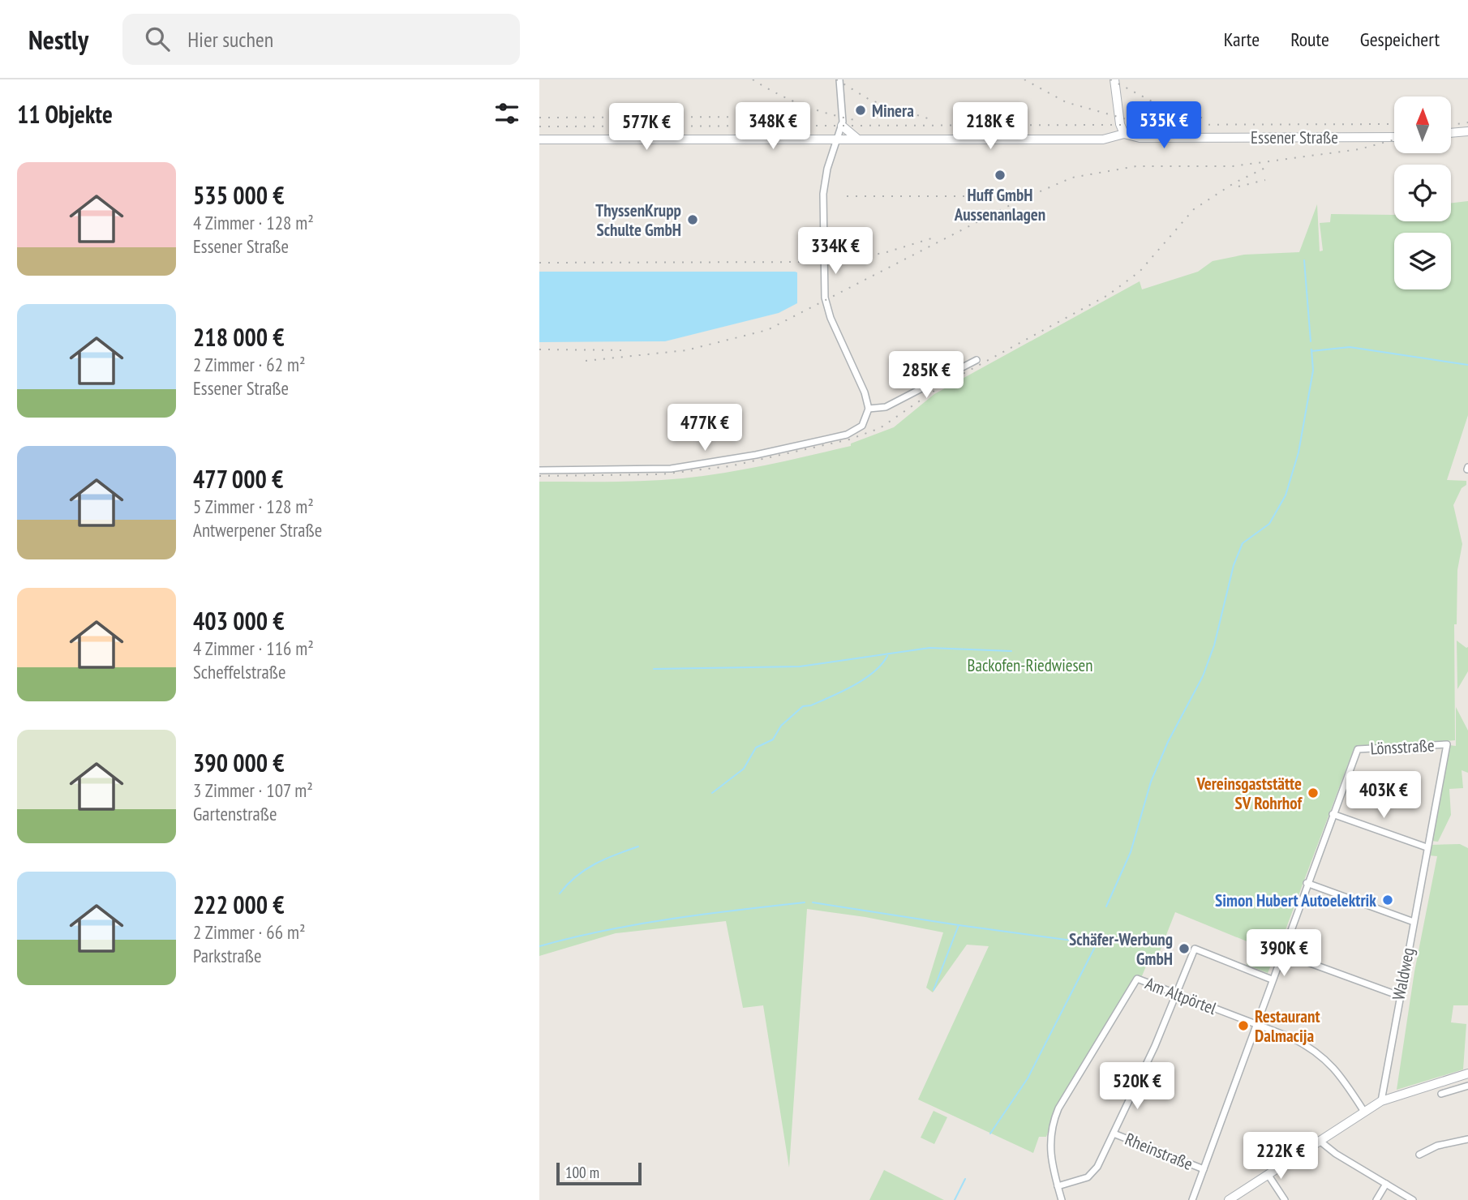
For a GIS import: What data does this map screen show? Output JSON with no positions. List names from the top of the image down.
{
  "streets": {
    "street": [
      "Essener Straße",
      "Lönsstraße",
      "Waldweg",
      "Am Altpörtel",
      "Rheinstraße"
    ]
  },
  "crossings": [
    ["Lönsstraße", "Waldweg"]
  ],
  "parks": ["Backofen-Riedwiesen"],
  "places": [
    "Minera",
    "Huff GmbH Aussenanlagen",
    "ThyssenKrupp Schulte GmbH",
    "Vereinsgaststätte SV Rohrhof",
    "Simon Hubert Autoelektrik",
    "Schäfer-Werbung GmbH",
    "Restaurant Dalmacija"
  ],
  "scale_bar": "100 m",
  "north": "top",
  "page": {
    "header": "Nestly",
    "search": "Hier suchen",
    "nav": ["Karte", "Route", "Gespeichert"],
    "heading": "11 Objekte",
    "price": [
      "535K €",
      "348K €",
      "218K €",
      "577K €",
      "334K €",
      "285K €",
      "477K €",
      "403K €",
      "390K €",
      "520K €",
      "222K €"
    ],
    "list": [
      {
        "name": "535 000 €",
        "note": "4 Zimmer · 128 m² · Essener Straße"
      },
      {
        "name": "218 000 €",
        "note": "2 Zimmer · 62 m² · Essener Straße"
      },
      {
        "name": "477 000 €",
        "note": "5 Zimmer · 128 m² · Antwerpener Straße"
      },
      {
        "name": "403 000 €",
        "note": "4 Zimmer · 116 m² · Scheffelstraße"
      },
      {
        "name": "390 000 €",
        "note": "3 Zimmer · 107 m² · Gartenstraße"
      },
      {
        "name": "222 000 €",
        "note": "2 Zimmer · 66 m² · Parkstraße"
      }
    ],
    "scale": "100 m"
  }
}
